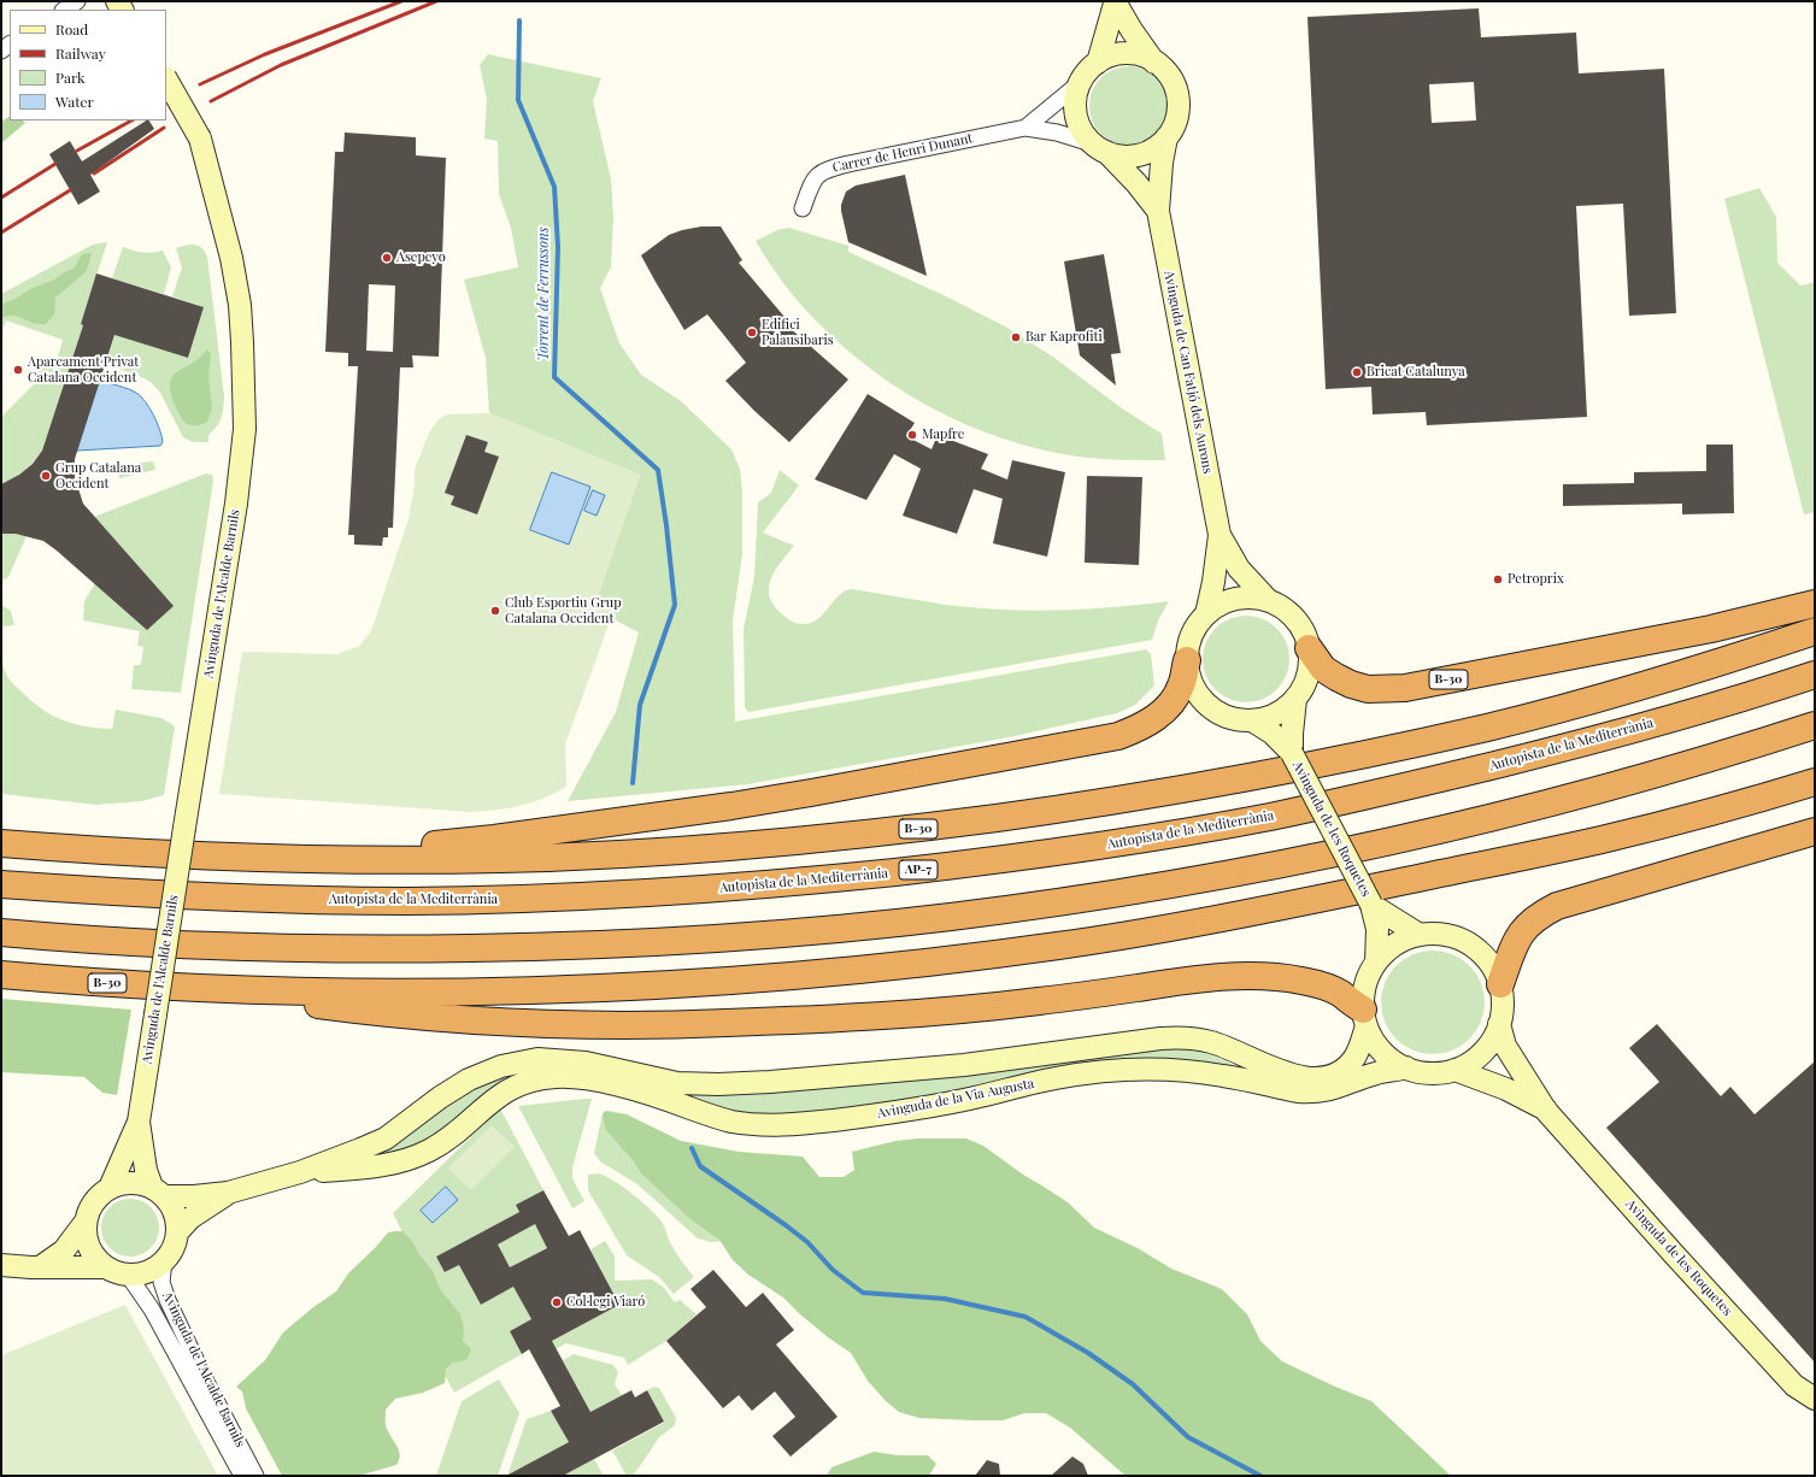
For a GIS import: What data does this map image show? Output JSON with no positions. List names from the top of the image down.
{
  "streets": {
    "highway": ["B-30", "Autopista de la Mediterrània", "AP-7"],
    "street": [
      "Carrer de Henri Dunant",
      "Avinguda de Can Fatjó dels Aurons",
      "Avinguda de l'Alcalde Barnils",
      "Avinguda de les Roquetes",
      "Avinguda de la Via Augusta"
    ]
  },
  "crossings": [
    ["Carrer de Henri Dunant", "Avinguda de Can Fatjó dels Aurons"],
    ["Avinguda de Can Fatjó dels Aurons", "B-30"],
    ["Avinguda de Can Fatjó dels Aurons", "Avinguda de les Roquetes"],
    ["Avinguda de l'Alcalde Barnils", "Avinguda de la Via Augusta"],
    ["B-30", "Avinguda de les Roquetes"],
    ["Avinguda de les Roquetes", "Avinguda de la Via Augusta"]
  ],
  "water": ["Torrent de Ferrussons"],
  "places": [
    "Asepeyo",
    "Edifici Palausibaris",
    "Bar Kaprofiti",
    "Aparcament Privat Catalana Occident",
    "Bricat Catalunya",
    "Mapfre",
    "Grup Catalana Occident",
    "Petroprix",
    "Club Esportiu Grup Catalana Occident",
    "Col·legi Viaró"
  ],
  "legend": [
    "Road",
    "Railway",
    "Park",
    "Water"
  ]
}
